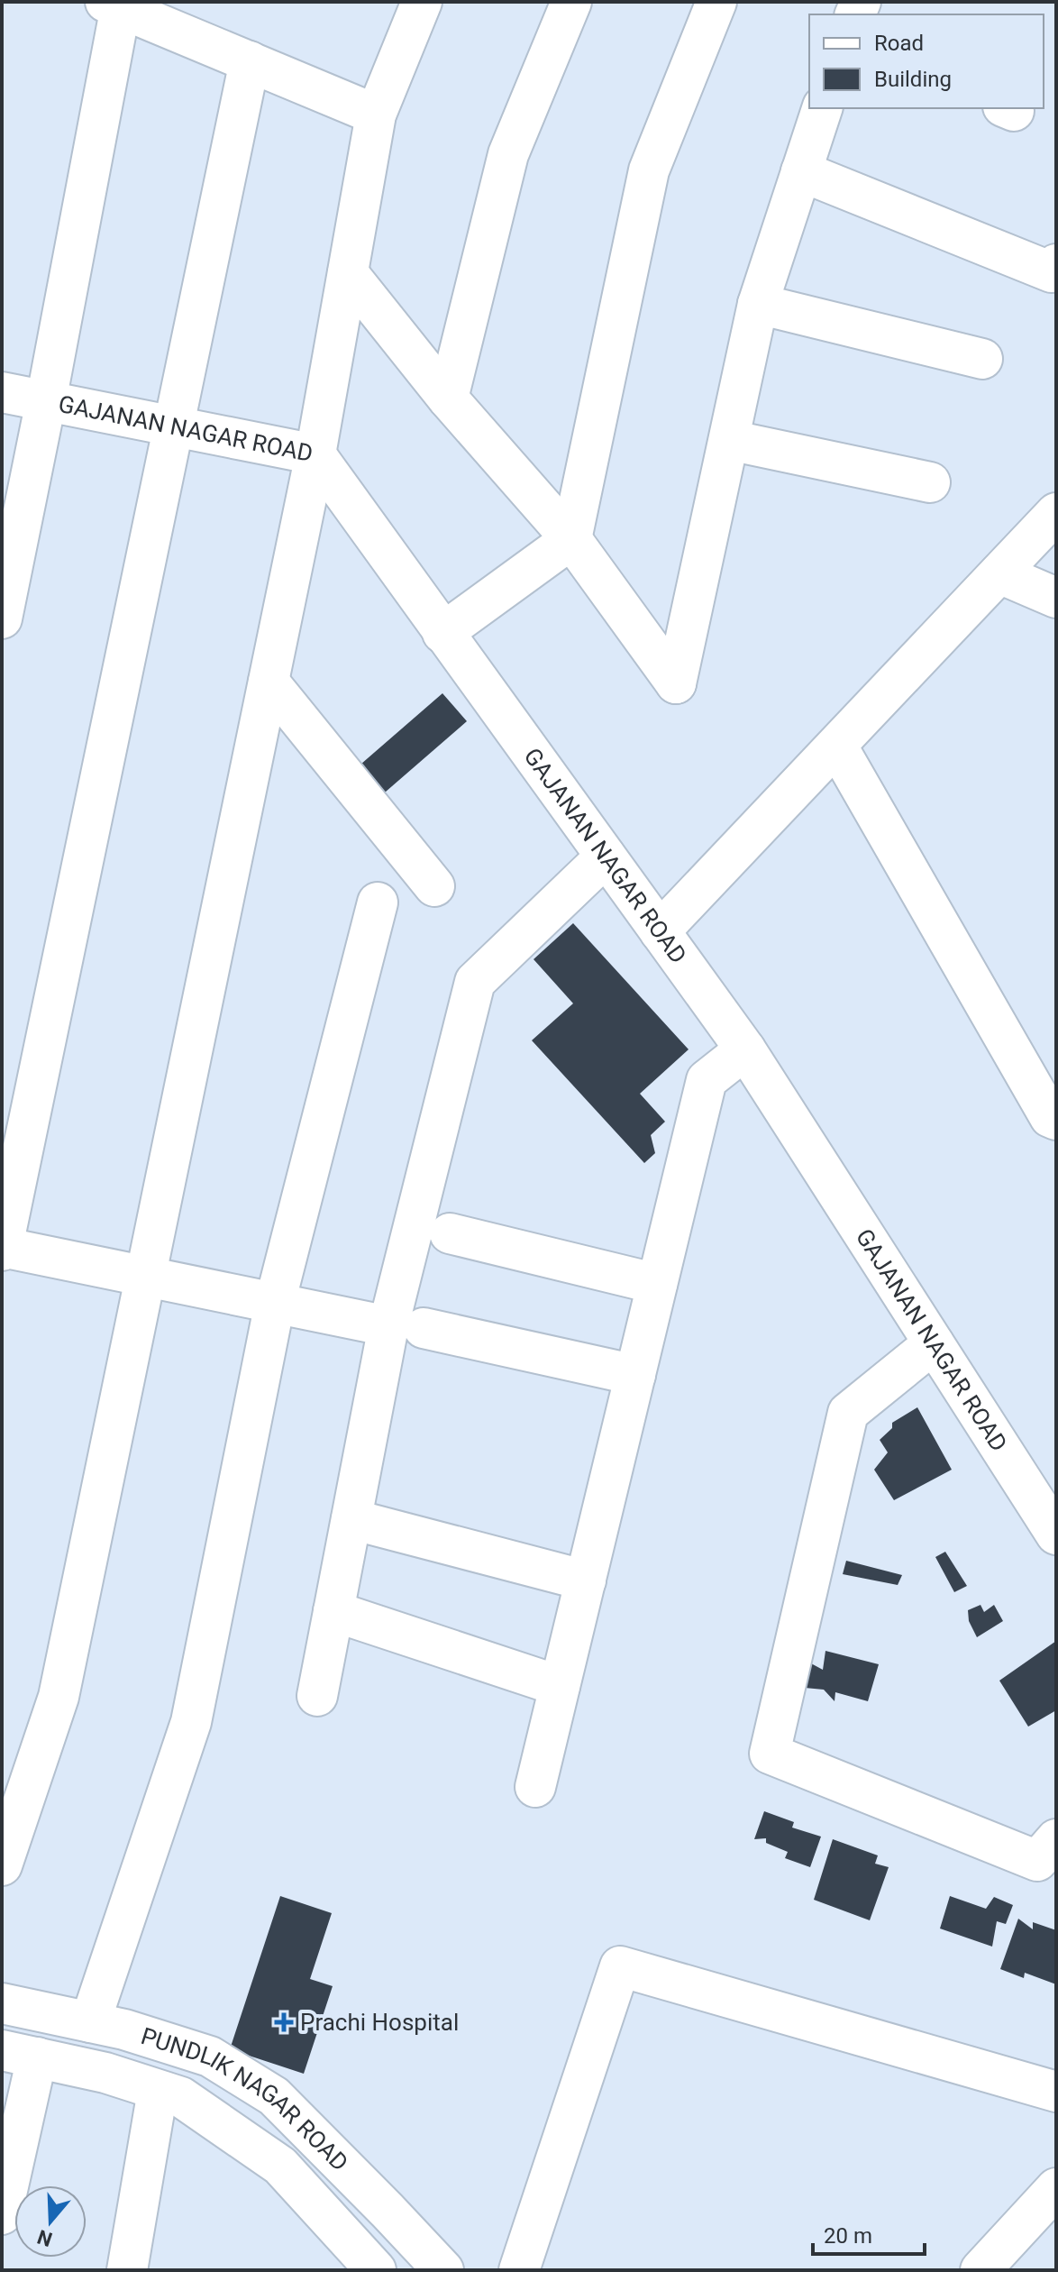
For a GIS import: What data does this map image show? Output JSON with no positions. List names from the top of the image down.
{
  "streets": {
    "street": ["GAJANAN NAGAR ROAD", "PUNDLIK NAGAR ROAD"]
  },
  "places": {
    "health": ["Prachi Hospital"]
  },
  "legend": ["Road", "Building"],
  "scale_bar": "20 m",
  "north": "bottom"
}
